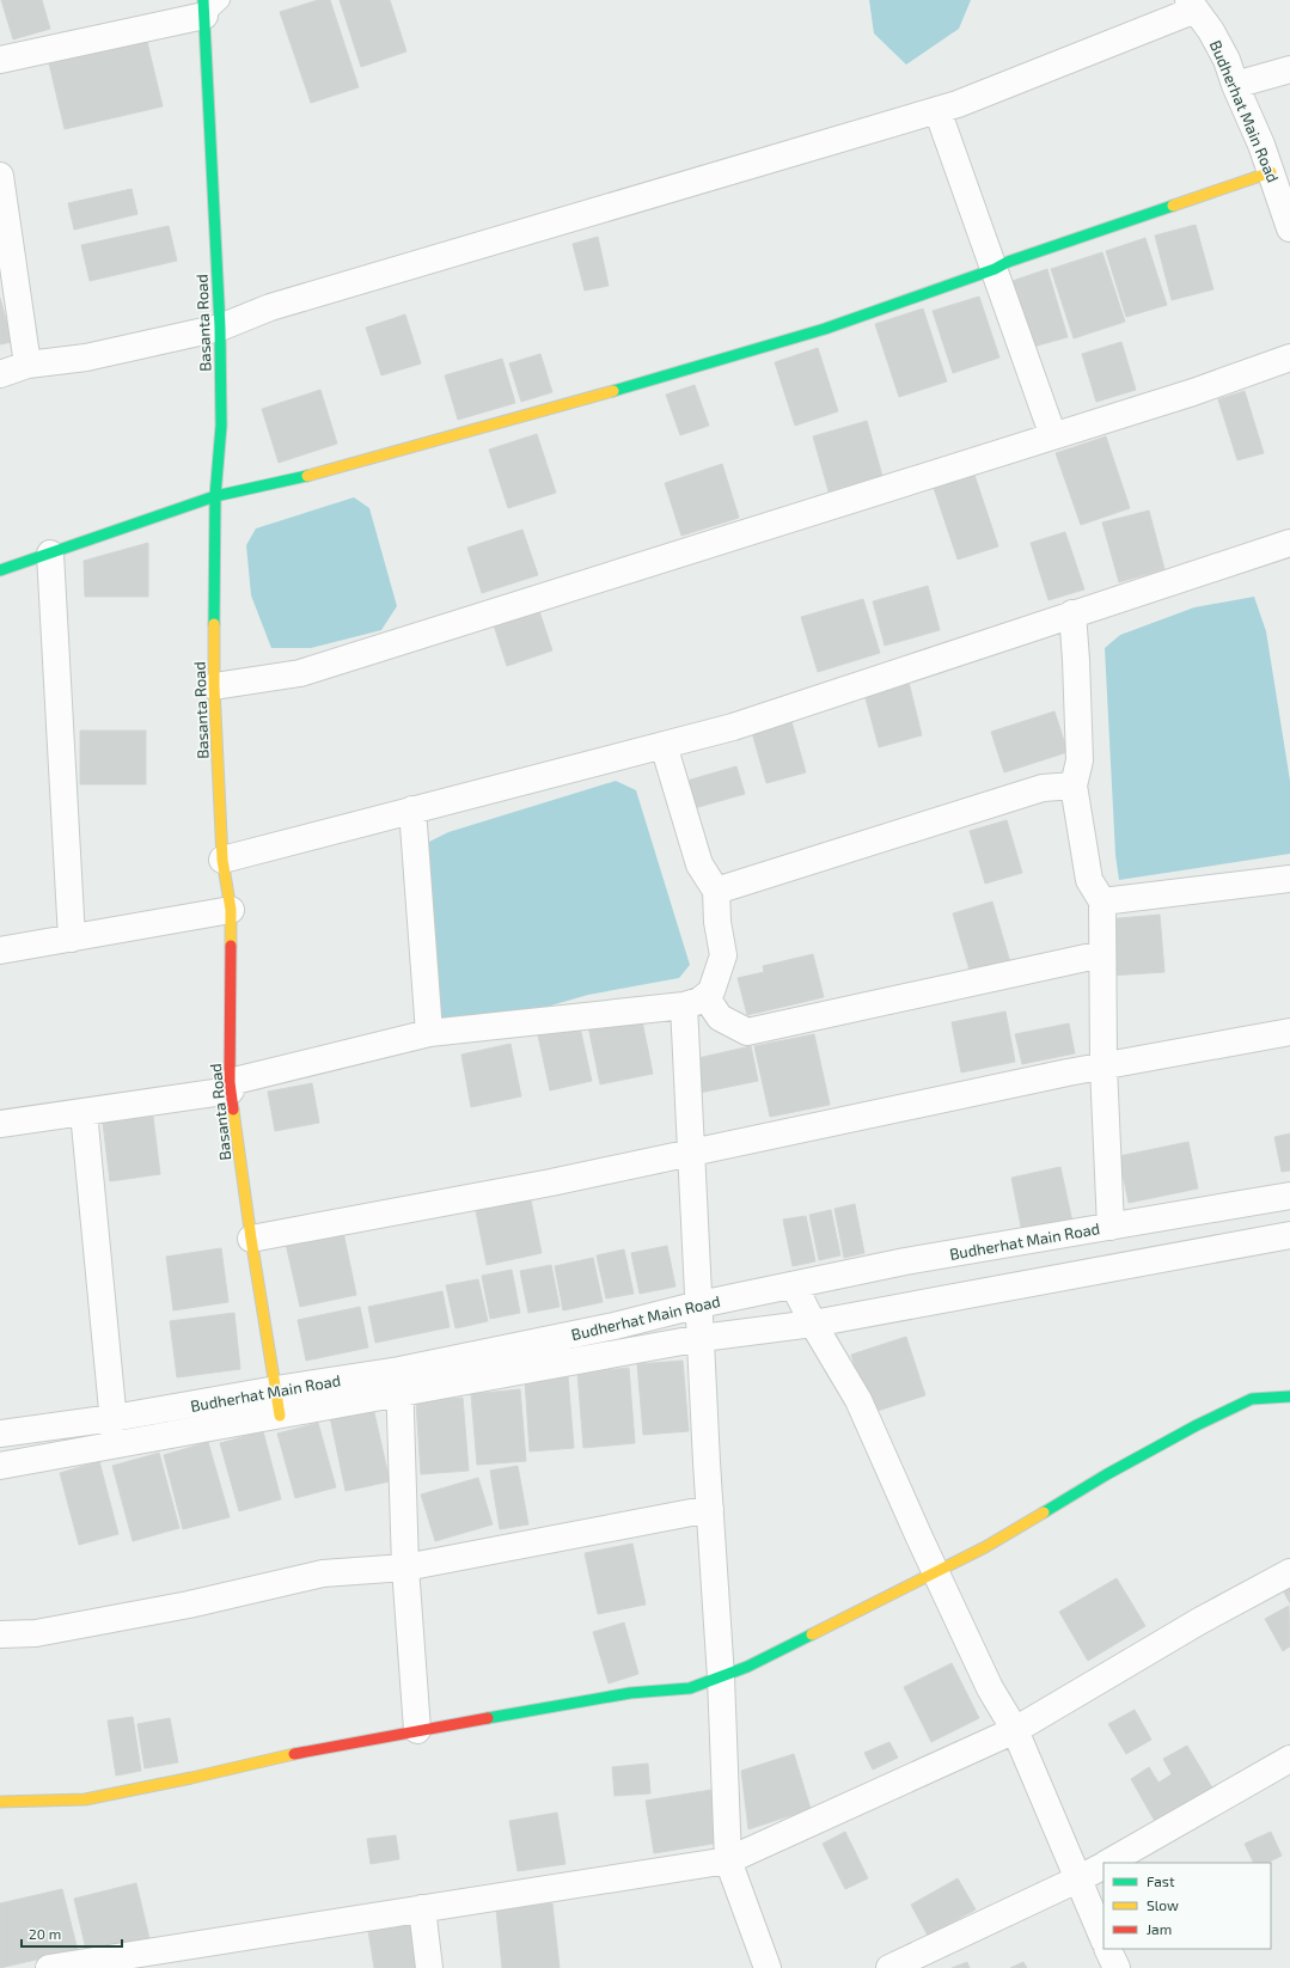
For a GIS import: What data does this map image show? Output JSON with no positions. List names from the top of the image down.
{
  "streets": {
    "street": ["Budherhat Main Road", "Basanta Road"]
  },
  "crossings": [
    ["Budherhat Main Road", "Basanta Road"]
  ],
  "legend": ["Fast", "Slow", "Jam"],
  "scale_bar": "20 m"
}
